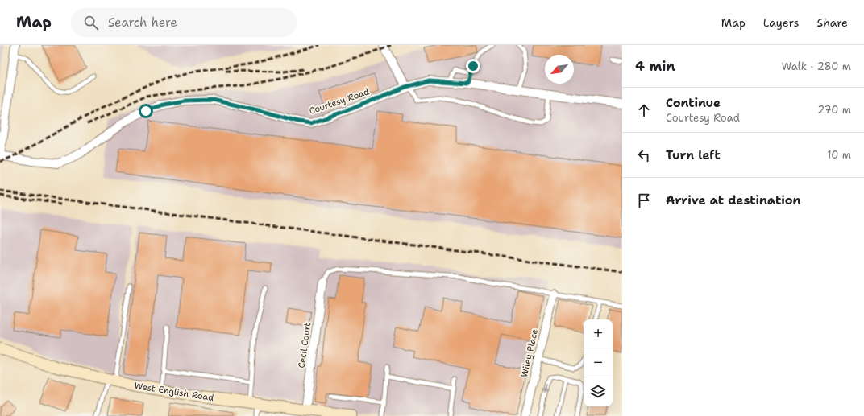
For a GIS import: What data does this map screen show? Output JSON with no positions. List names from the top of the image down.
{
  "streets": {
    "main road": ["West English Road"],
    "street": ["Courtesy Road", "Cecil Court", "Wiley Place"]
  },
  "crossings": [
    ["Cecil Court", "West English Road"]
  ],
  "north": "bottom left",
  "page": {
    "header": "Map",
    "search": "Search here",
    "nav": ["Map", "Layers", "Share"],
    "heading": ["4 min", "Walk · 280 m"],
    "list": [
      ["Continue", "Courtesy Road", "270 m"],
      ["Turn left", "10 m"],
      "Arrive at destination"
    ],
    "map_buttons": ["+", "−"]
  }
}
